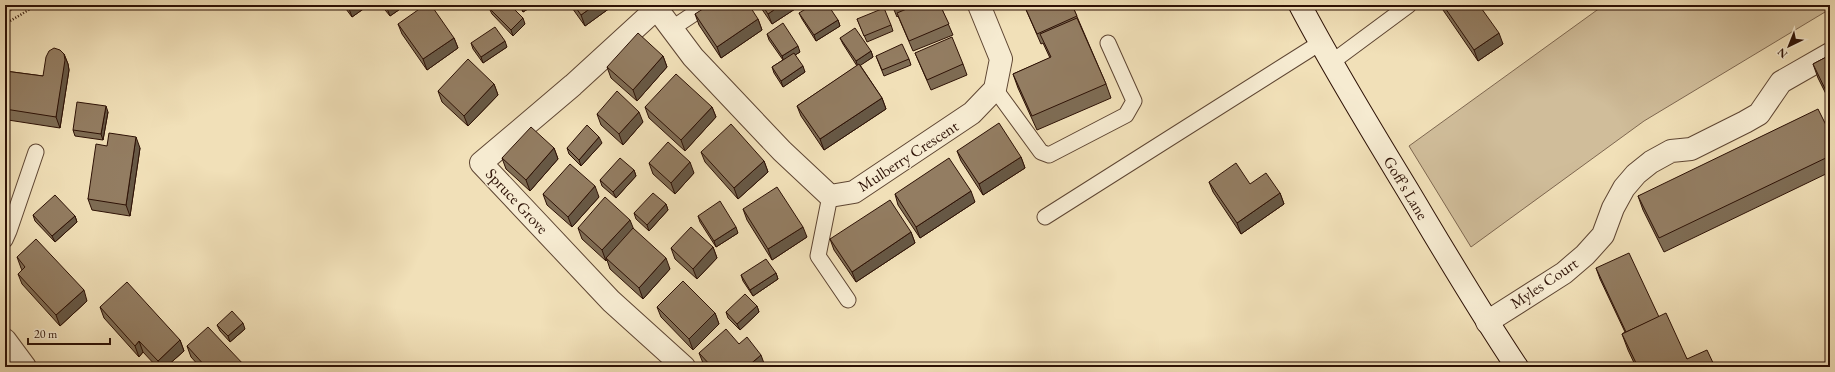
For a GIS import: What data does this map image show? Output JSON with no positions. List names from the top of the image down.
{
  "streets": {
    "street": [
      "Mulberry Crescent",
      "Goff's Lane",
      "Spruce Grove",
      "Myles Court"
    ]
  },
  "crossings": [
    ["Goff's Lane", "Myles Court"]
  ],
  "scale_bar": "20 m",
  "north": "bottom left"
}
